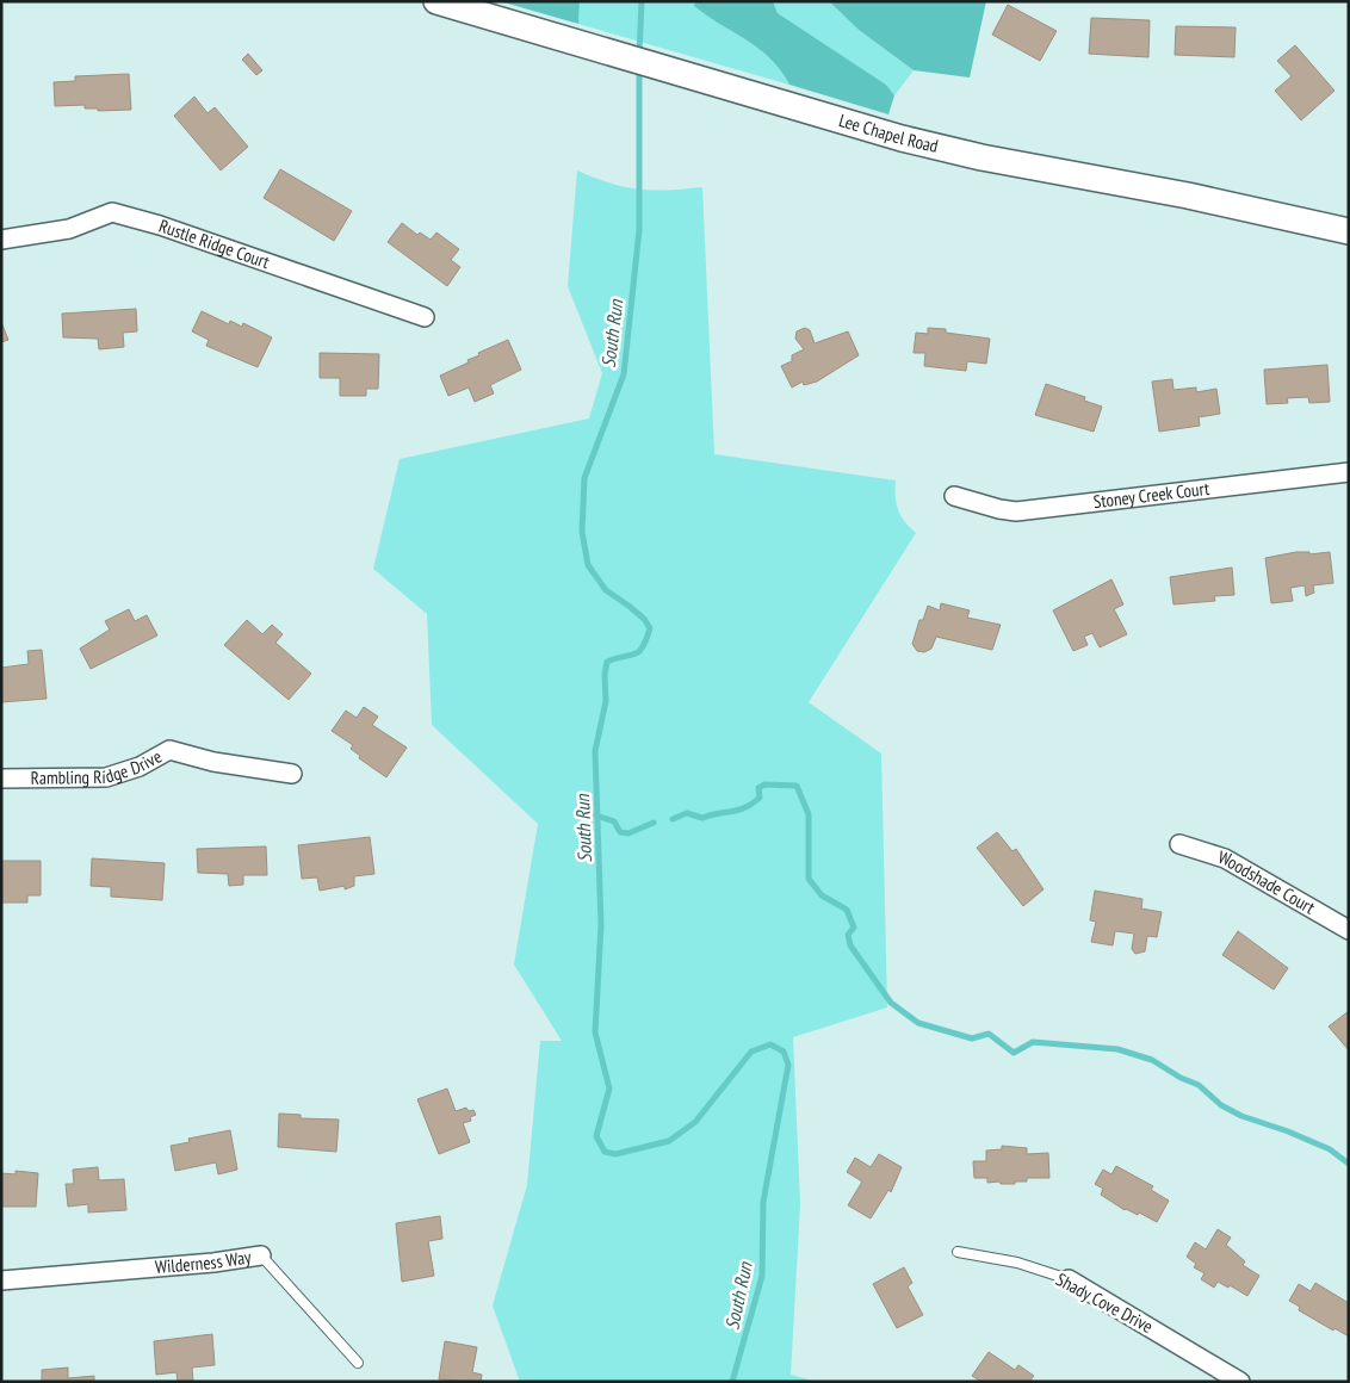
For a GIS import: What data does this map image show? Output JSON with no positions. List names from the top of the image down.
{
  "streets": {
    "main road": ["Lee Chapel Road"],
    "street": [
      "Rustle Ridge Court",
      "Stoney Creek Court",
      "Rambling Ridge Drive",
      "Woodshade Court",
      "Wilderness Way",
      "Shady Cove Drive"
    ]
  },
  "water": ["South Run"]
}
